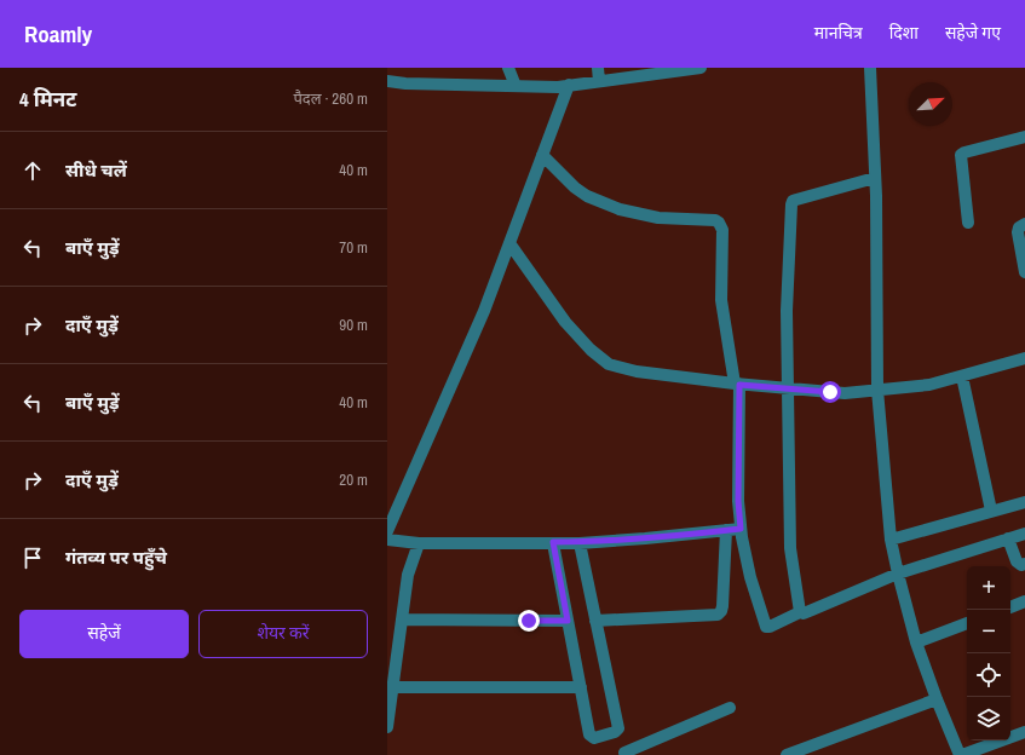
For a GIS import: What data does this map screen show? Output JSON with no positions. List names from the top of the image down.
{
  "north": "top right",
  "page": {
    "header": "Roamly",
    "nav": ["मानचित्र", "दिशा", "सहेजे गए"],
    "heading": ["4 मिनट", "पैदल · 260 m"],
    "list": [
      ["सीधे चलें", "40 m"],
      ["बाएँ मुड़ें", "70 m"],
      ["दाएँ मुड़ें", "90 m"],
      ["बाएँ मुड़ें", "40 m"],
      ["दाएँ मुड़ें", "20 m"],
      "गंतव्य पर पहुँचे"
    ],
    "map_buttons": ["+", "−"],
    "buttons": ["सहेजें", "शेयर करें"]
  }
}
